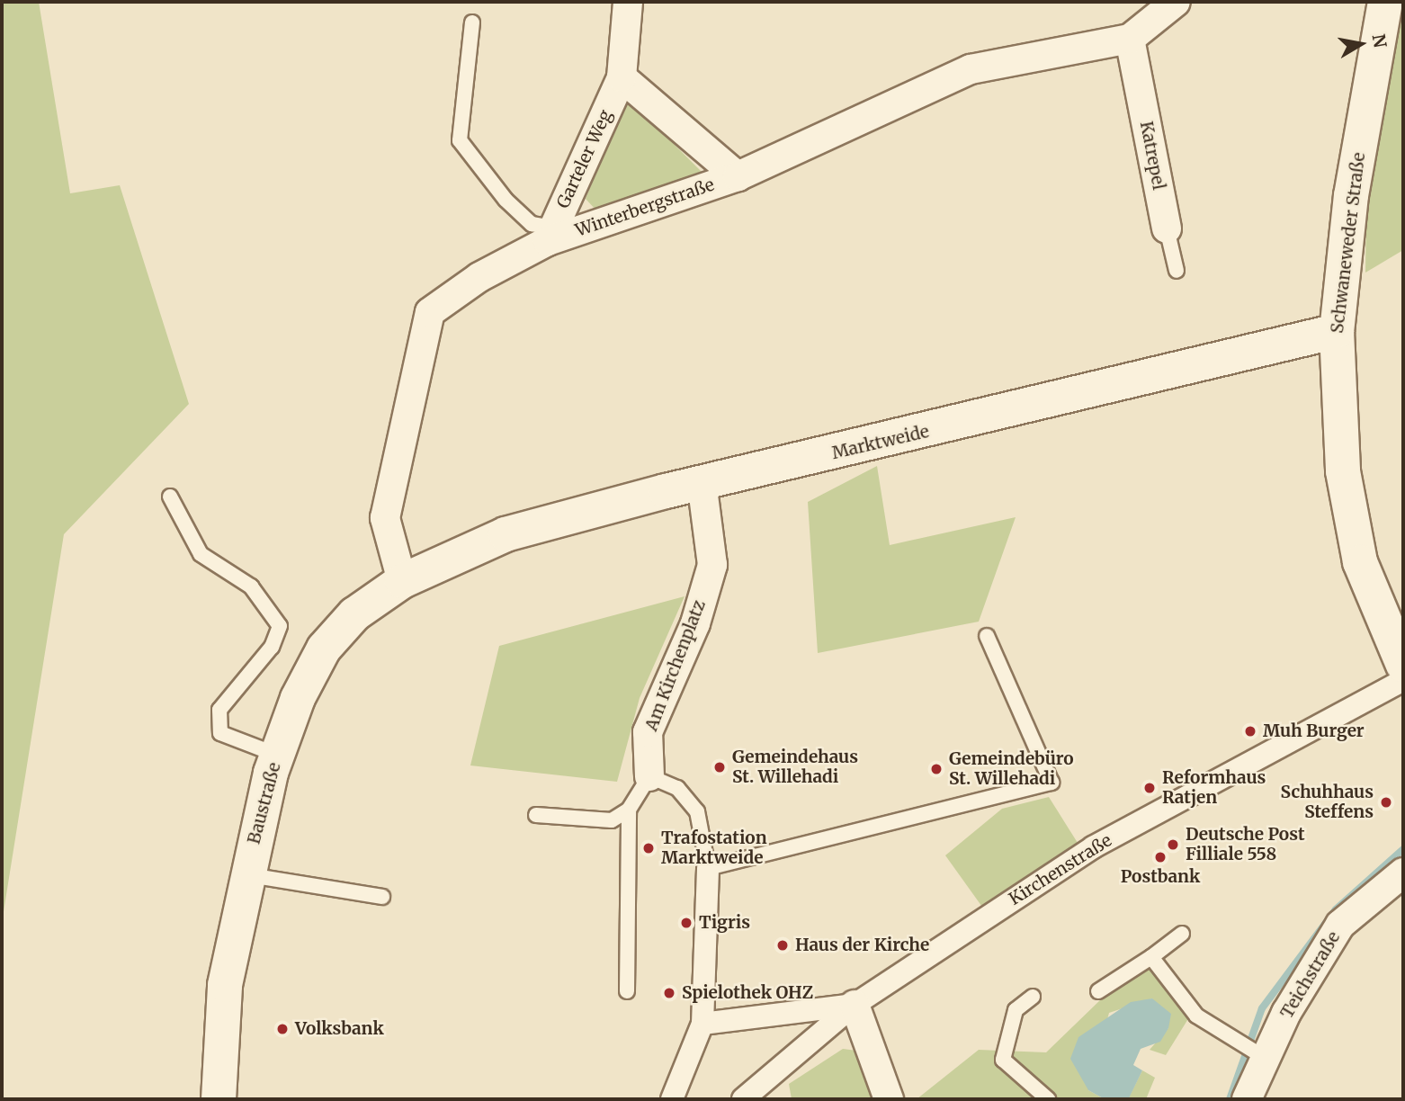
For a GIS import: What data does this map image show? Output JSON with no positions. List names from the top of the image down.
{
  "streets": {
    "street": [
      "Katrepel",
      "Garteler Weg",
      "Winterbergstraße",
      "Schwaneweder Straße",
      "Marktweide",
      "Am Kirchenplatz",
      "Baustraße",
      "Kirchenstraße",
      "Teichstraße"
    ]
  },
  "crossings": [
    ["Katrepel", "Winterbergstraße"],
    ["Garteler Weg", "Winterbergstraße"],
    ["Winterbergstraße", "Marktweide"],
    ["Winterbergstraße", "Baustraße"],
    ["Schwaneweder Straße", "Marktweide"],
    ["Marktweide", "Am Kirchenplatz"],
    ["Marktweide", "Baustraße"]
  ],
  "places": [
    "Muh Burger",
    "Gemeindehaus St. Willehadi",
    "Gemeindebüro St. Willehadi",
    "Reformhaus Ratjen",
    "Schuhhaus Steffens",
    "Deutsche Post Filliale 558",
    "Trafostation Marktweide",
    "Postbank",
    "Tigris",
    "Haus der Kirche",
    "Spielothek OHZ",
    "Volksbank"
  ],
  "north": "right"
}
